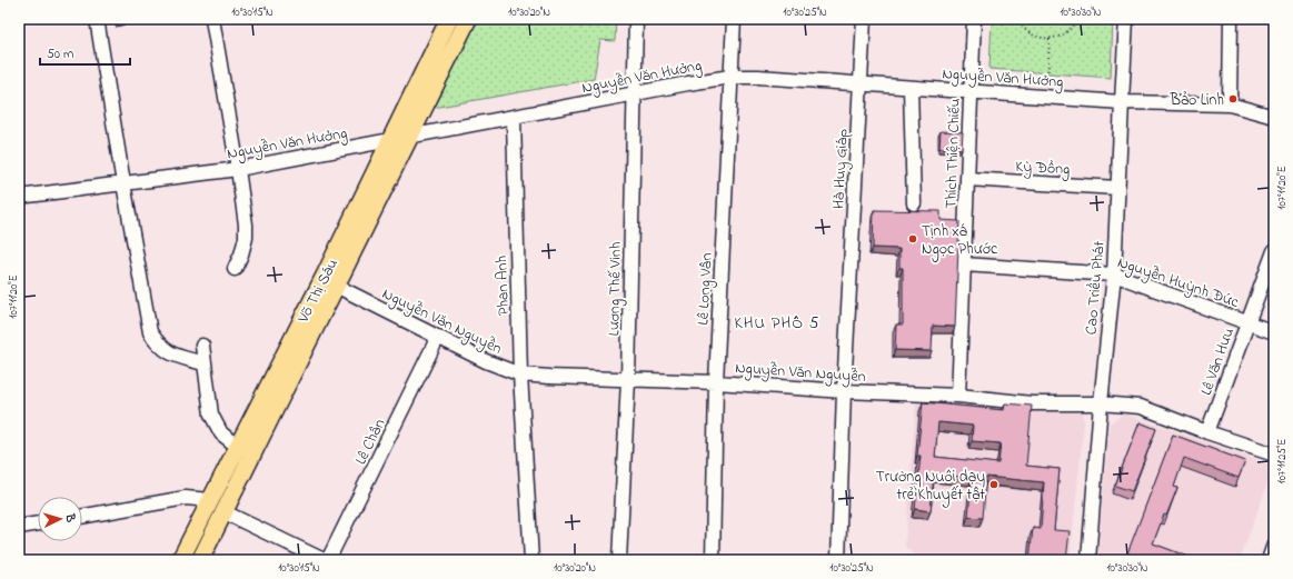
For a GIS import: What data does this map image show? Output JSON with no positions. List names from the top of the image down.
{
  "streets": {
    "main road": ["Võ Thị Sáu"],
    "street": [
      "Nguyễn Văn Hưởng",
      "Thích Thiện Chiếu",
      "Kỳ Đồng",
      "Hà Huy Giáp",
      "Nguyễn Huỳnh Đức",
      "Phan Anh",
      "Cao Triều Phát",
      "Lương Thế Vinh",
      "Lê Long Vân",
      "Nguyễn Văn Nguyễn",
      "Lê Văn Hưu",
      "Lê Chân"
    ]
  },
  "crossings": [
    ["Nguyễn Văn Hưởng", "Thích Thiện Chiếu"],
    ["Nguyễn Văn Hưởng", "Hà Huy Giáp"],
    ["Nguyễn Văn Hưởng", "Phan Anh"],
    ["Nguyễn Văn Hưởng", "Cao Triều Phát"],
    ["Nguyễn Văn Hưởng", "Lương Thế Vinh"],
    ["Nguyễn Văn Hưởng", "Lê Long Vân"],
    ["Nguyễn Văn Hưởng", "Võ Thị Sáu"],
    ["Thích Thiện Chiếu", "Kỳ Đồng"],
    ["Thích Thiện Chiếu", "Nguyễn Huỳnh Đức"],
    ["Thích Thiện Chiếu", "Nguyễn Văn Nguyễn"],
    ["Kỳ Đồng", "Cao Triều Phát"],
    ["Hà Huy Giáp", "Nguyễn Văn Nguyễn"],
    ["Nguyễn Huỳnh Đức", "Cao Triều Phát"],
    ["Nguyễn Huỳnh Đức", "Lê Văn Hưu"],
    ["Phan Anh", "Nguyễn Văn Nguyễn"],
    ["Cao Triều Phát", "Nguyễn Văn Nguyễn"],
    ["Lương Thế Vinh", "Nguyễn Văn Nguyễn"],
    ["Lê Long Vân", "Nguyễn Văn Nguyễn"],
    ["Võ Thị Sáu", "Nguyễn Văn Nguyễn"],
    ["Nguyễn Văn Nguyễn", "Lê Văn Hưu"],
    ["Nguyễn Văn Nguyễn", "Lê Chân"]
  ],
  "districts": ["KHU PHỐ 5"],
  "places": ["Bảo Linh", "Tịnh xá Ngọc Phước", "Trường Nuôi dạy trẻ Khuyết tật"],
  "scale_bar": "50 m",
  "north": "right",
  "coordinates": [
    "10°30'15\"N",
    "10°30'20\"N",
    "10°30'25\"N",
    "10°30'30\"N",
    "107°11'20\"E",
    "107°11'25\"E"
  ]
}
